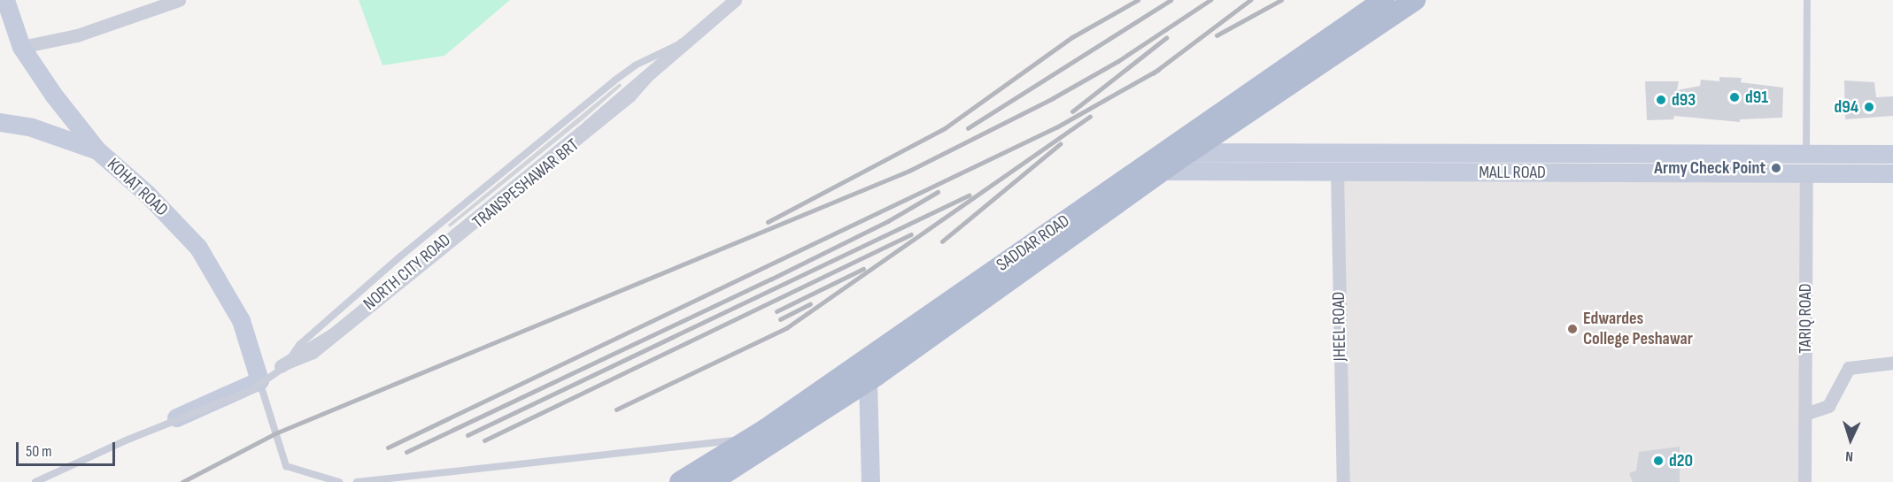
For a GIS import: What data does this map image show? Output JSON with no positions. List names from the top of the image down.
{
  "streets": {
    "main road": [
      "MALL ROAD",
      "KOHAT ROAD",
      "SADDAR ROAD",
      "NORTH CITY ROAD",
      "TARIQ ROAD"
    ],
    "street": ["JHEEL ROAD"],
    "lane": ["TRANSPESHAWAR BRT"]
  },
  "crossings": [
    ["MALL ROAD", "SADDAR ROAD"],
    ["MALL ROAD", "TARIQ ROAD"],
    ["MALL ROAD", "JHEEL ROAD"],
    ["TRANSPESHAWAR BRT", "NORTH CITY ROAD"],
    ["KOHAT ROAD", "NORTH CITY ROAD"]
  ],
  "places": [
    "d91",
    "d93",
    "d94",
    "Army Check Point",
    "Edwardes College Peshawar",
    "d20"
  ],
  "scale_bar": "50 m",
  "north": "bottom"
}
